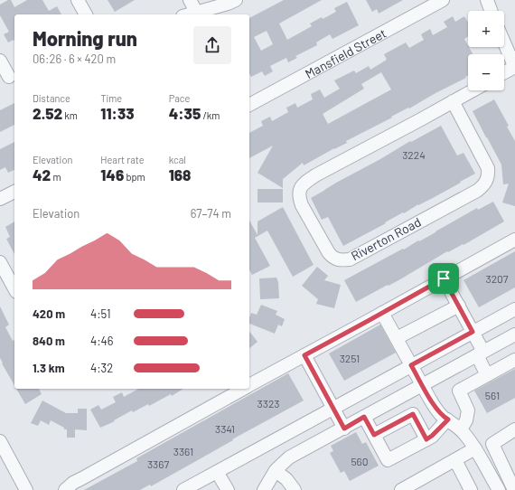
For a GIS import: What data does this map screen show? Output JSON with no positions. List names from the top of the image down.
{
  "streets": {
    "street": ["Mansfield Street", "Riverton Road"]
  },
  "house_numbers": [
    "3224",
    "3207",
    "3251",
    "561",
    "3323",
    "3341",
    "3361",
    "560",
    "3367"
  ],
  "page": {
    "map_buttons": ["+", "−"],
    "heading": ["Morning run", "06:26 · 6 × 420 m"],
    "stats": [
      ["Distance", "2.52 km"],
      ["Time", "11:33"],
      ["Pace", "4:35 /km"],
      ["Elevation", "42 m"],
      ["Heart rate", "146 bpm"],
      ["kcal", "168"]
    ],
    "chart": ["Elevation", "67–74 m"],
    "list": [
      {
        "name": "420 m",
        "note": "4:51"
      },
      {
        "name": "840 m",
        "note": "4:46"
      },
      {
        "name": "1.3 km",
        "note": "4:32"
      }
    ]
  }
}
